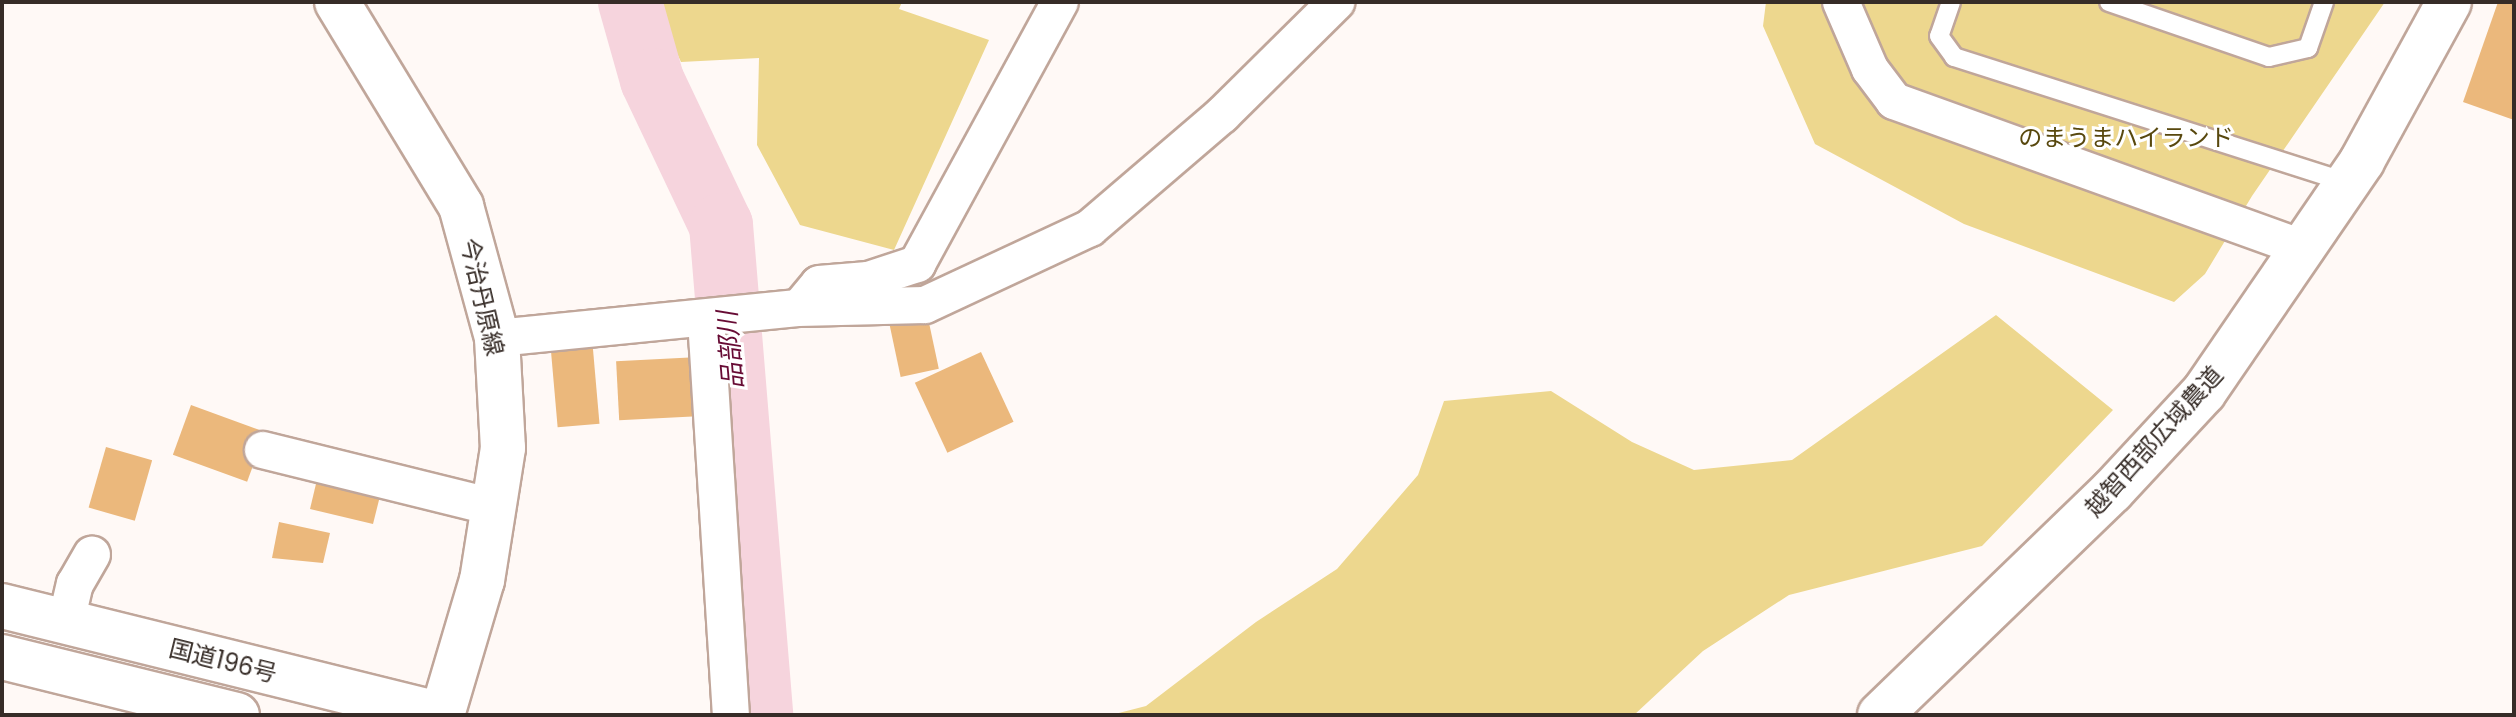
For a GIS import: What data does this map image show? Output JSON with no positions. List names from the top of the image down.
{
  "streets": {
    "main road": ["今治丹原線", "越智西部広域農道", "国道196号"]
  },
  "crossings": [
    ["今治丹原線", "国道196号"]
  ],
  "water": ["品部川"],
  "parks": ["のまうまハイランド"]
}
